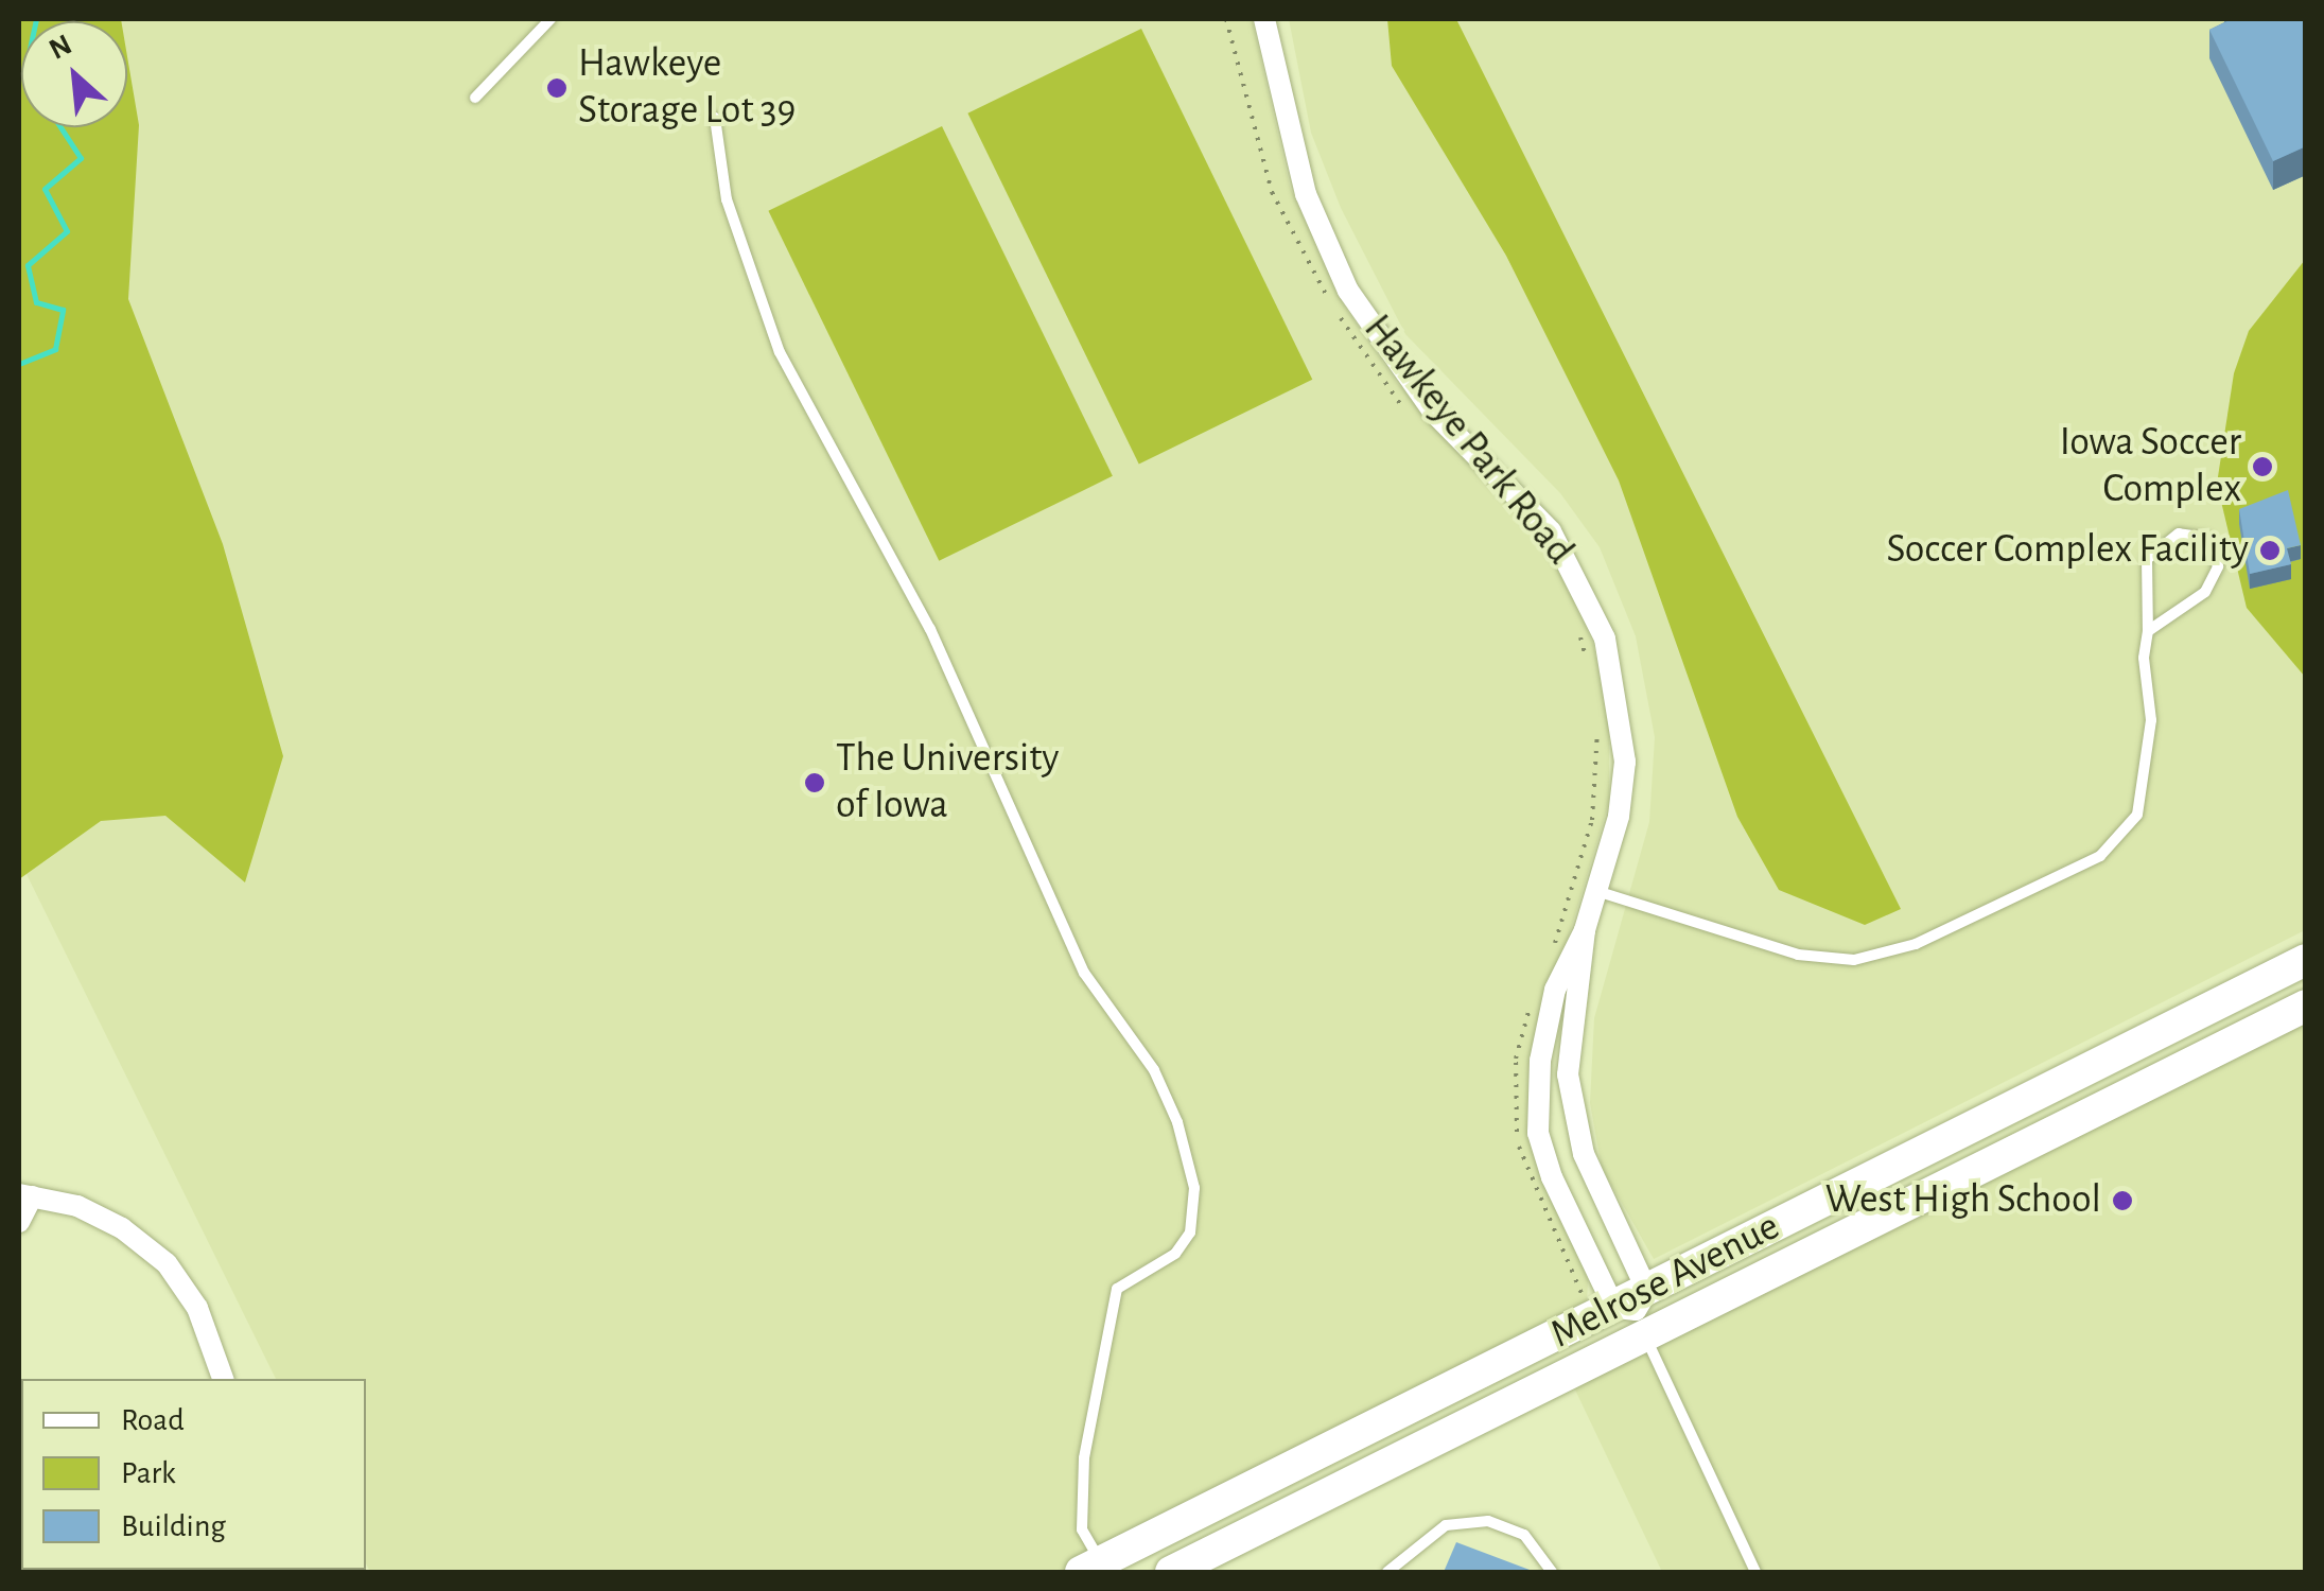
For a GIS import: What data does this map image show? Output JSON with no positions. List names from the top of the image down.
{
  "streets": {
    "main road": ["Melrose Avenue"],
    "street": ["Hawkeye Park Road"]
  },
  "crossings": [
    ["Hawkeye Park Road", "Melrose Avenue"]
  ],
  "places": [
    "Hawkeye Storage Lot 39",
    "Iowa Soccer Complex",
    "Soccer Complex Facility",
    "The University of Iowa",
    "West High School"
  ],
  "legend": ["Road", "Park", "Building"],
  "north": "top left"
}
